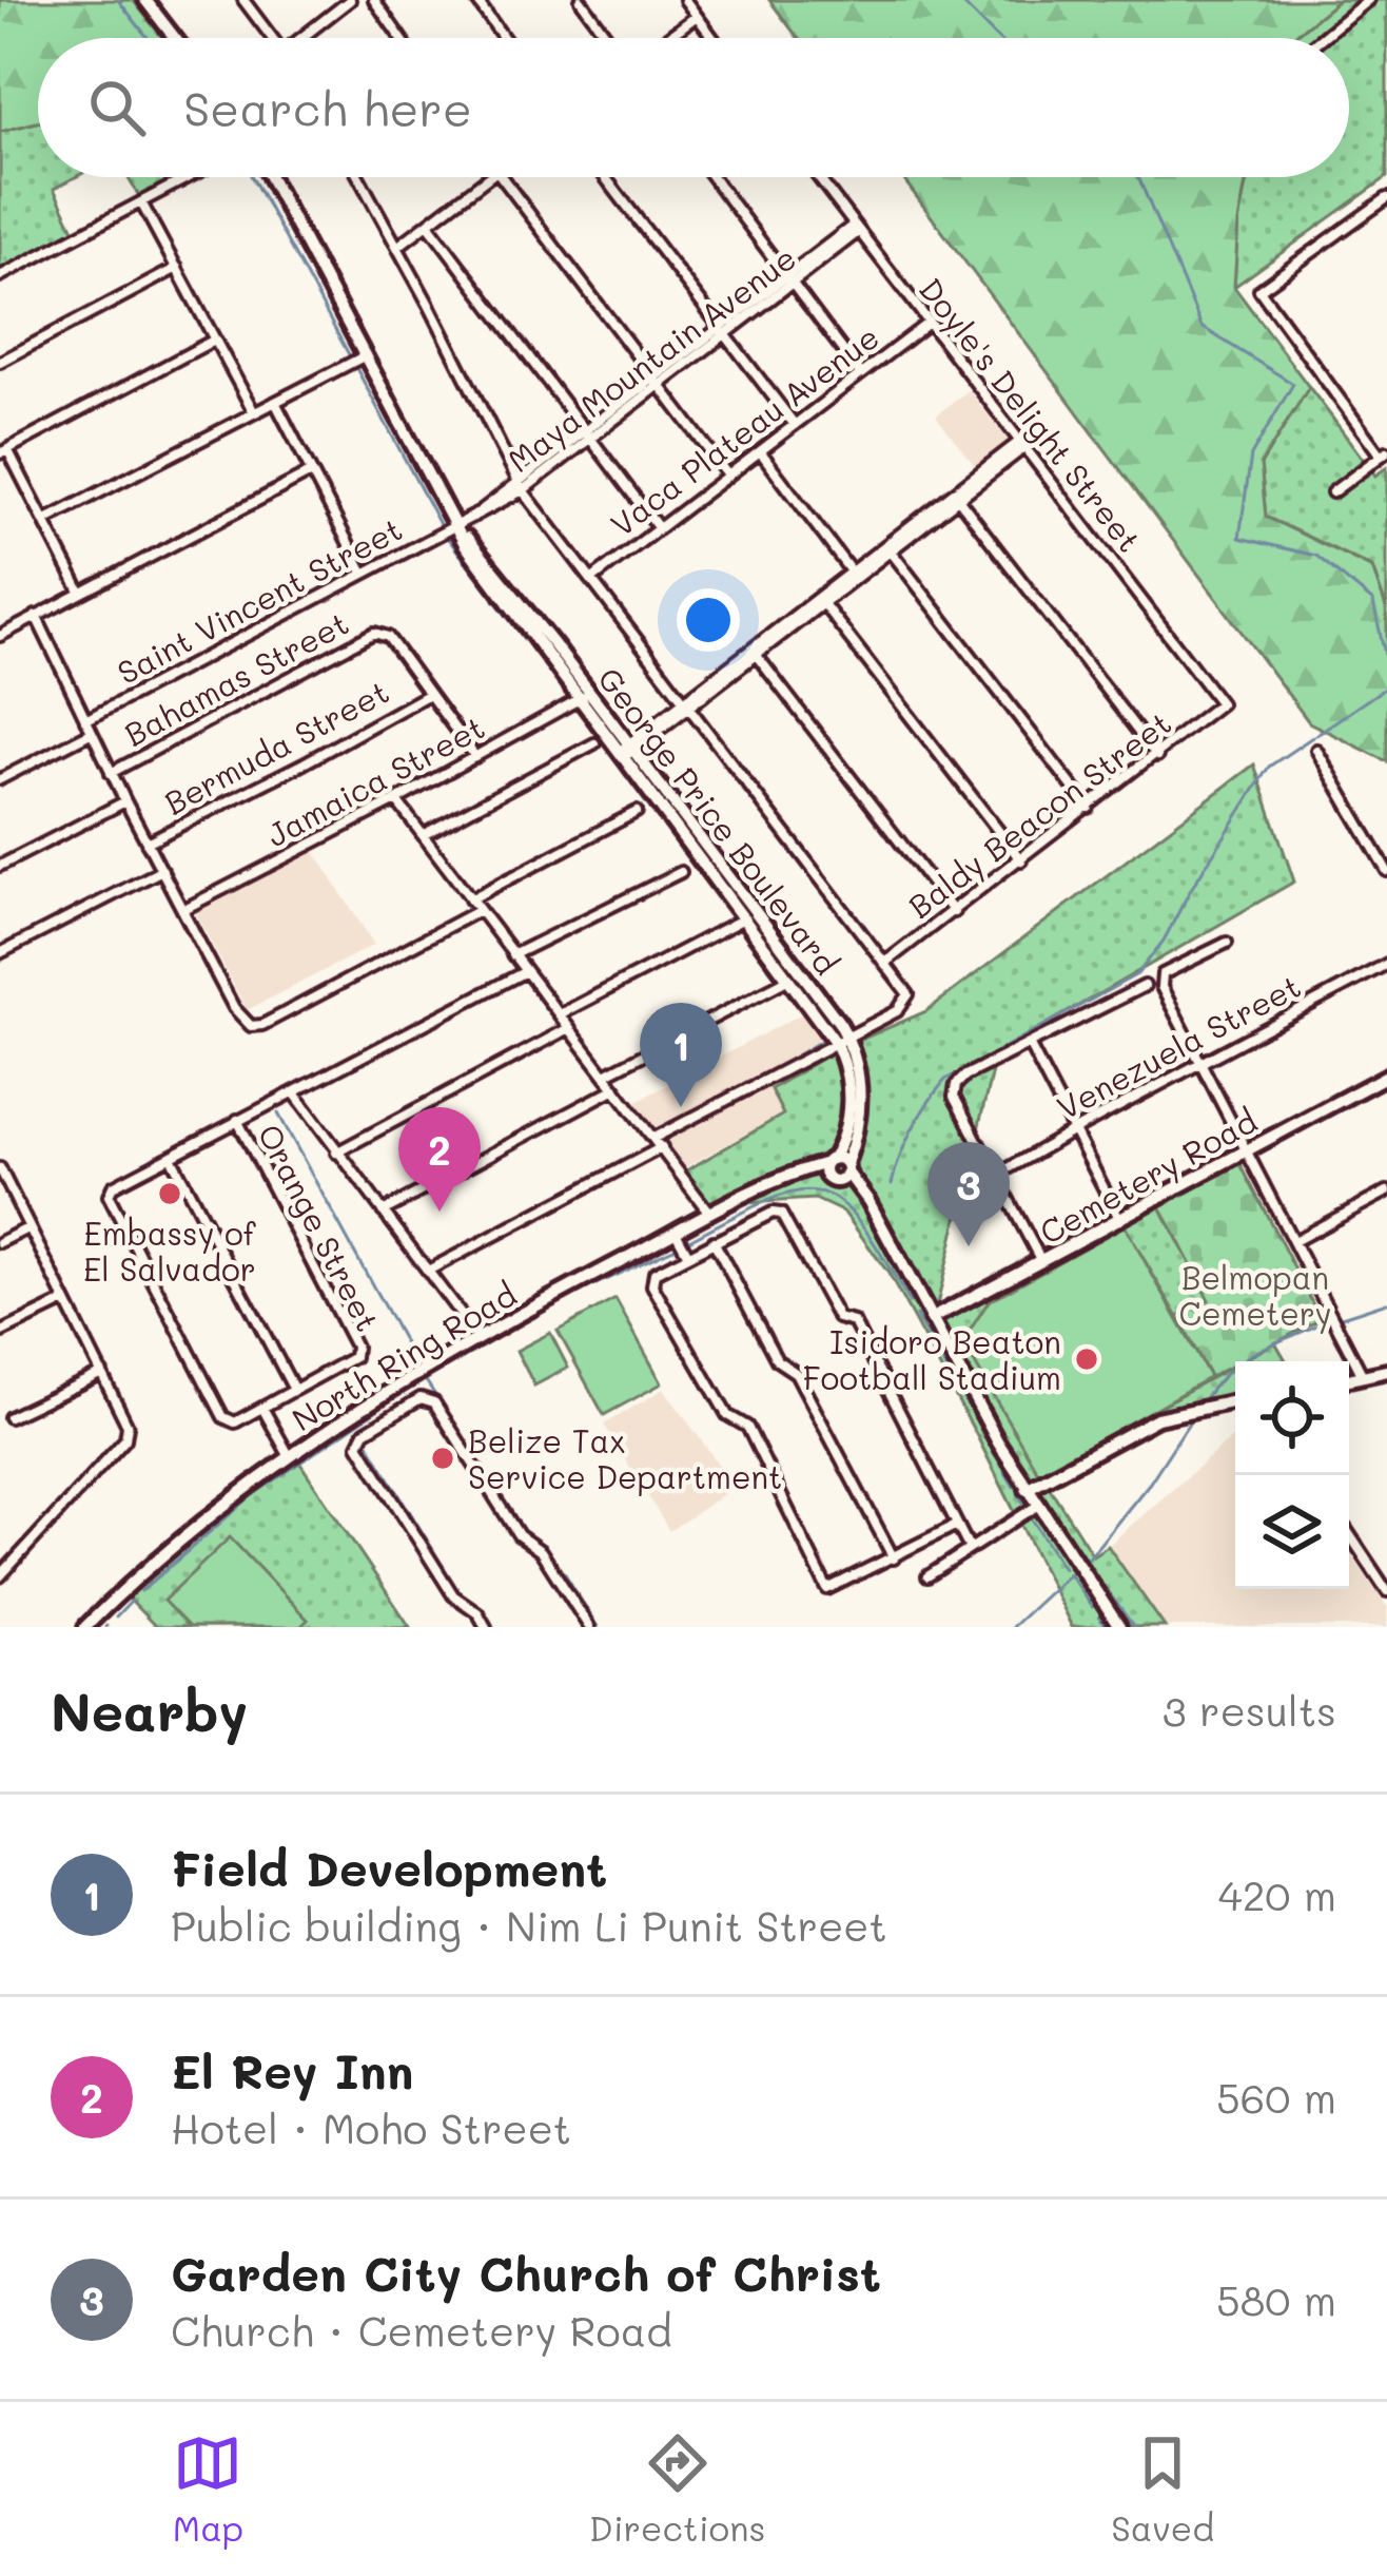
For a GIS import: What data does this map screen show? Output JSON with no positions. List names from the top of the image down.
{
  "streets": {
    "main road": ["George Price Boulevard", "Cemetery Road", "North Ring Road"],
    "street": [
      "Maya Mountain Avenue",
      "Doyle's Delight Street",
      "Vaca Plateau Avenue",
      "Saint Vincent Street",
      "Bahamas Street",
      "Bermuda Street",
      "Jamaica Street",
      "Baldy Beacon Street",
      "Venezuela Street",
      "Orange Street"
    ]
  },
  "crossings": [
    ["Maya Mountain Avenue", "Doyle's Delight Street"],
    ["Maya Mountain Avenue", "Saint Vincent Street"],
    ["Maya Mountain Avenue", "George Price Boulevard"],
    ["Doyle's Delight Street", "Vaca Plateau Avenue"],
    ["Doyle's Delight Street", "Baldy Beacon Street"],
    ["Saint Vincent Street", "George Price Boulevard"],
    ["Bahamas Street", "Bermuda Street"],
    ["Bahamas Street", "Jamaica Street"],
    ["Jamaica Street", "George Price Boulevard"],
    ["George Price Boulevard", "North Ring Road"]
  ],
  "parks": ["Belmopan Cemetery"],
  "places": ["Embassy of El Salvador", "Isidoro Beaton Football Stadium", "Belize Tax Service Department"],
  "page": {
    "search": "Search here",
    "pins": ["1", "2", "3"],
    "heading": ["Nearby", "3 results"],
    "list": [
      {
        "mark": "1",
        "name": "Field Development",
        "note": "Public building · Nim Li Punit Street",
        "value": "420 m"
      },
      {
        "mark": "2",
        "name": "El Rey Inn",
        "note": "Hotel · Moho Street",
        "value": "560 m"
      },
      {
        "mark": "3",
        "name": "Garden City Church of Christ",
        "note": "Church · Cemetery Road",
        "value": "580 m"
      }
    ],
    "nav": ["Map", "Directions", "Saved"]
  }
}
